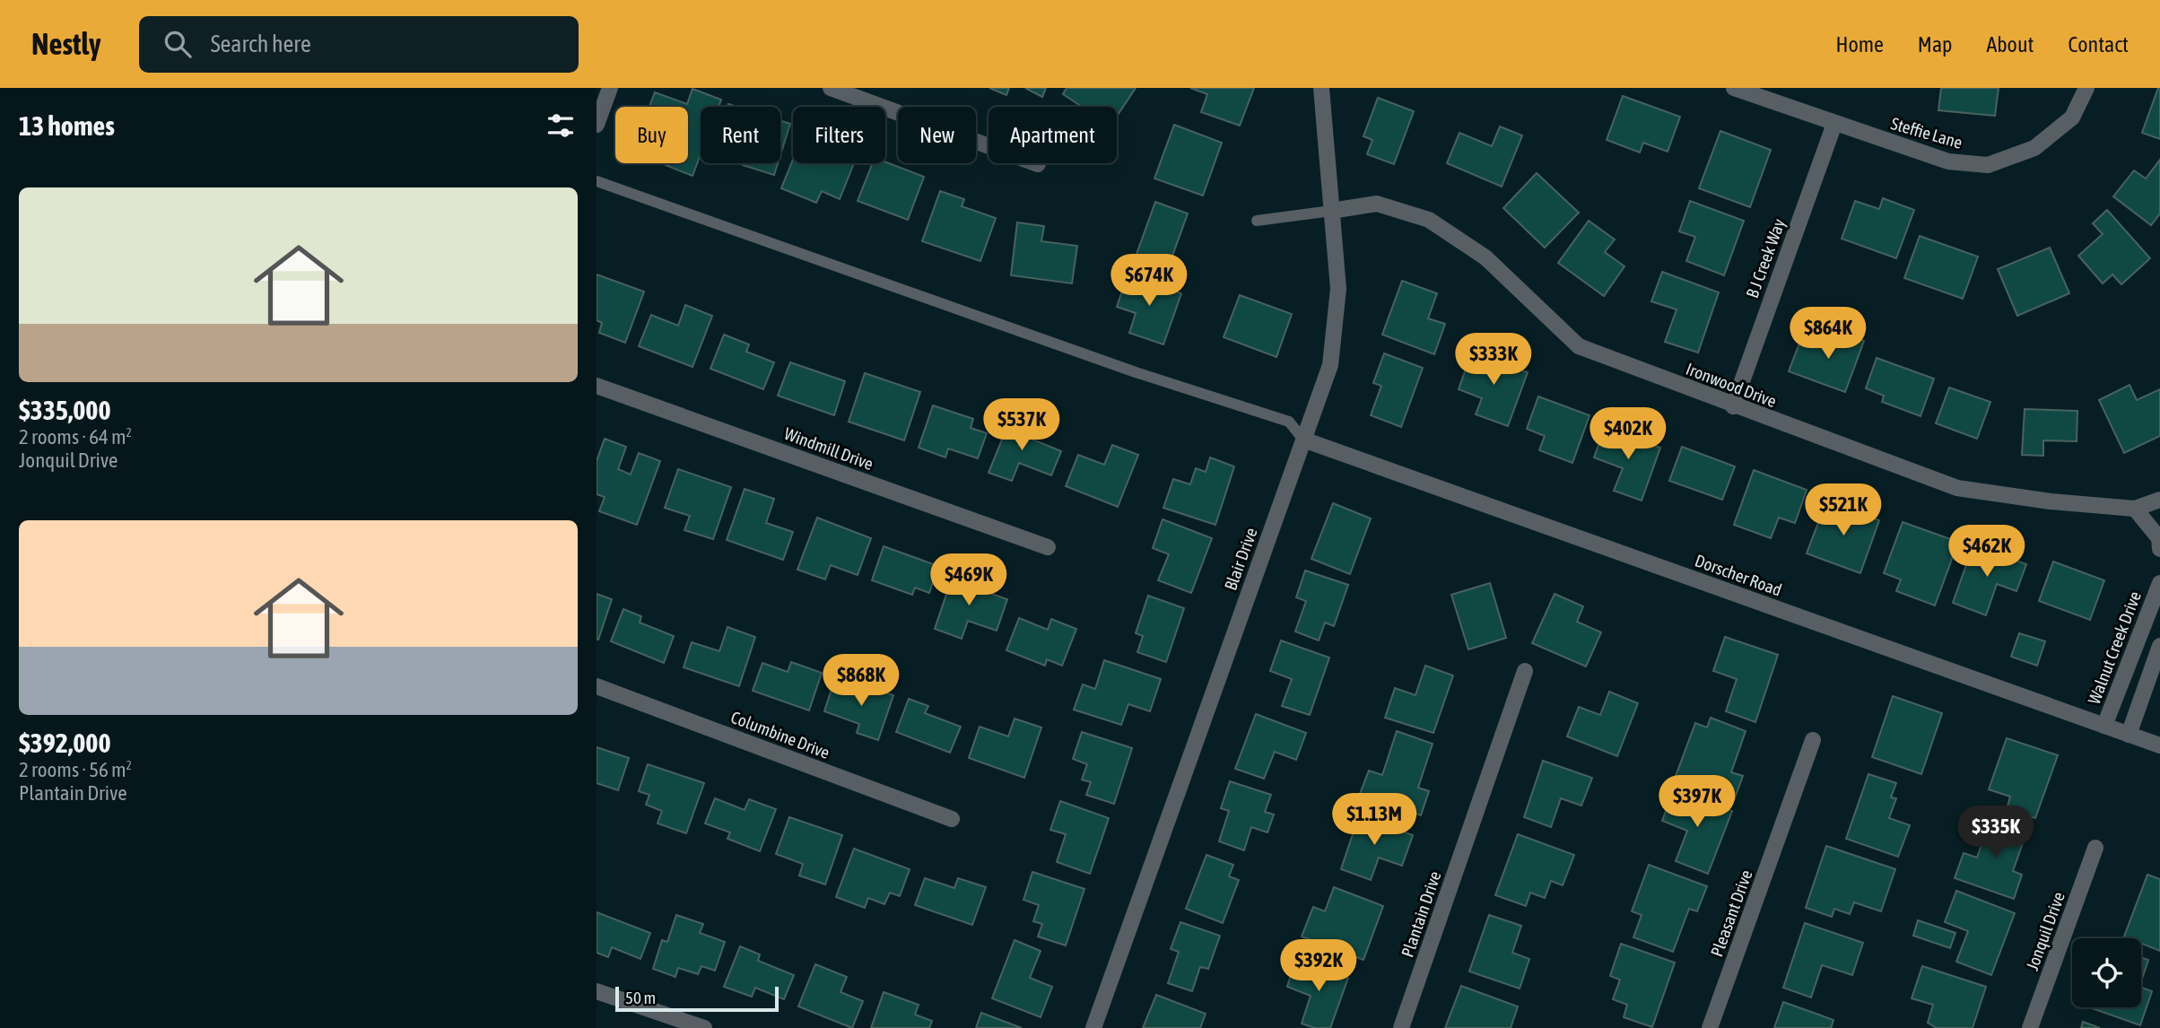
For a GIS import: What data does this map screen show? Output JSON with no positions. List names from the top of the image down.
{
  "streets": {
    "street": [
      "Steffie Lane",
      "B J Creek Way",
      "Ironwood Drive",
      "Windmill Drive",
      "Blair Drive",
      "Dorscher Road",
      "Walnut Creek Drive",
      "Columbine Drive",
      "Pleasant Drive",
      "Plantain Drive",
      "Jonquil Drive"
    ]
  },
  "crossings": [
    ["Steffie Lane", "B J Creek Way"],
    ["B J Creek Way", "Ironwood Drive"],
    ["Ironwood Drive", "Blair Drive"],
    ["Blair Drive", "Dorscher Road"],
    ["Dorscher Road", "Walnut Creek Drive"]
  ],
  "scale_bar": "50 m",
  "page": {
    "header": "Nestly",
    "search": "Search here",
    "nav": [
      "Home",
      "Map",
      "About",
      "Contact"
    ],
    "heading": "13 homes",
    "chip": [
      "Buy",
      "Rent",
      "Filters",
      "New",
      "Apartment"
    ],
    "list": [
      {
        "name": "$335,000",
        "note": "2 rooms · 64 m² · Jonquil Drive"
      },
      {
        "name": "$392,000",
        "note": "2 rooms · 56 m² · Plantain Drive"
      }
    ],
    "price": [
      "$674K",
      "$864K",
      "$333K",
      "$537K",
      "$402K",
      "$521K",
      "$462K",
      "$469K",
      "$868K",
      "$397K",
      "$1.13M",
      "$335K",
      "$392K"
    ],
    "scale": "50 m"
  }
}
